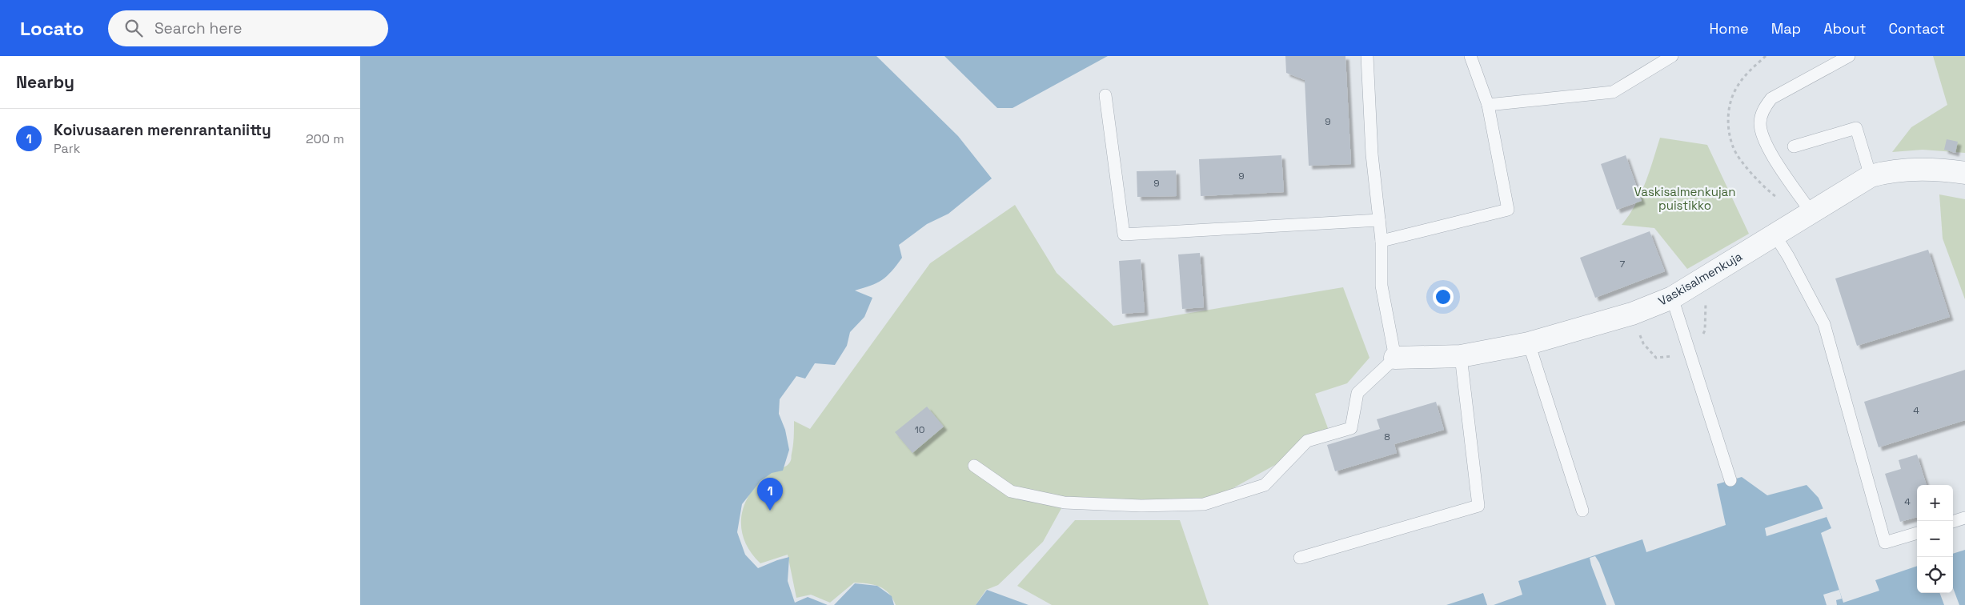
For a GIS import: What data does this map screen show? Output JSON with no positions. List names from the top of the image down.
{
  "streets": {
    "street": ["Vaskisalmenkuja"]
  },
  "parks": ["Vaskisalmenkujan puistikko"],
  "house_numbers": [
    "9",
    "9",
    "9",
    "7",
    "4",
    "10",
    "8",
    "4"
  ],
  "page": {
    "header": "Locato",
    "search": "Search here",
    "nav": [
      "Home",
      "Map",
      "About",
      "Contact"
    ],
    "heading": "Nearby",
    "list": [
      {
        "mark": "1",
        "name": "Koivusaaren merenrantaniitty",
        "note": "Park",
        "value": "200 m"
      }
    ],
    "pins": "1",
    "map_buttons": ["+", "−"]
  }
}
